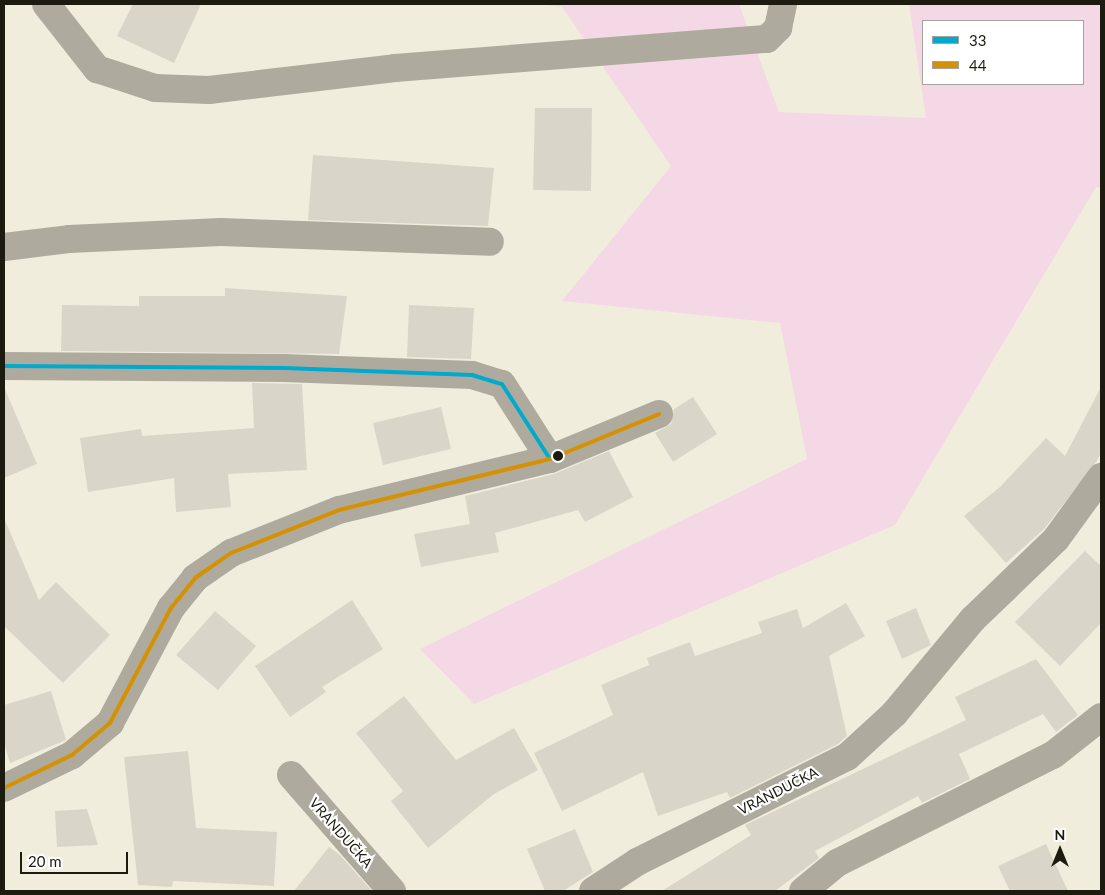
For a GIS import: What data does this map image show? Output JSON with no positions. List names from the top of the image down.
{
  "streets": {
    "street": ["VRANDUČKA"]
  },
  "lines": ["transit line 33", "transit line 44"],
  "legend": ["33", "44"],
  "scale_bar": "20 m",
  "north": "top"
}
